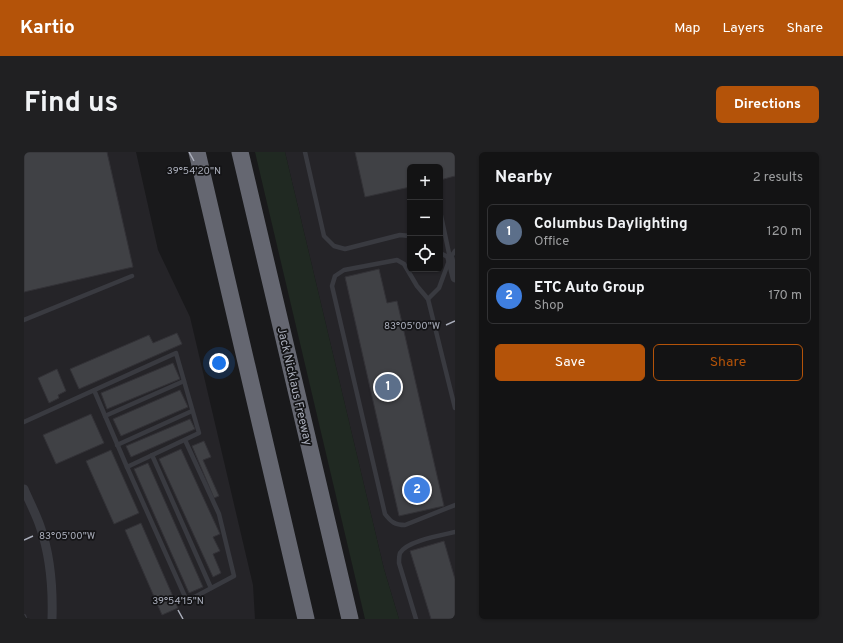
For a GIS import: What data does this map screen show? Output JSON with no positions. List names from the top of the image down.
{
  "streets": {
    "highway": ["Jack Nicklaus Freeway"]
  },
  "page": {
    "header": "Kartio",
    "nav": ["Map", "Layers", "Share"],
    "title": "Find us",
    "buttons": [
      "Directions",
      ["Save", "Share"]
    ],
    "heading": ["Nearby", "2 results"],
    "map_buttons": ["+", "−"],
    "list": [
      {
        "mark": "1",
        "name": "Columbus Daylighting",
        "note": "Office",
        "value": "120 m"
      },
      {
        "mark": "2",
        "name": "ETC Auto Group",
        "note": "Shop",
        "value": "170 m"
      }
    ],
    "pins": ["1", "2"]
  },
  "coordinates": ["39°54'20\"N", "83°05'00\"W", "39°54'15\"N"]
}
